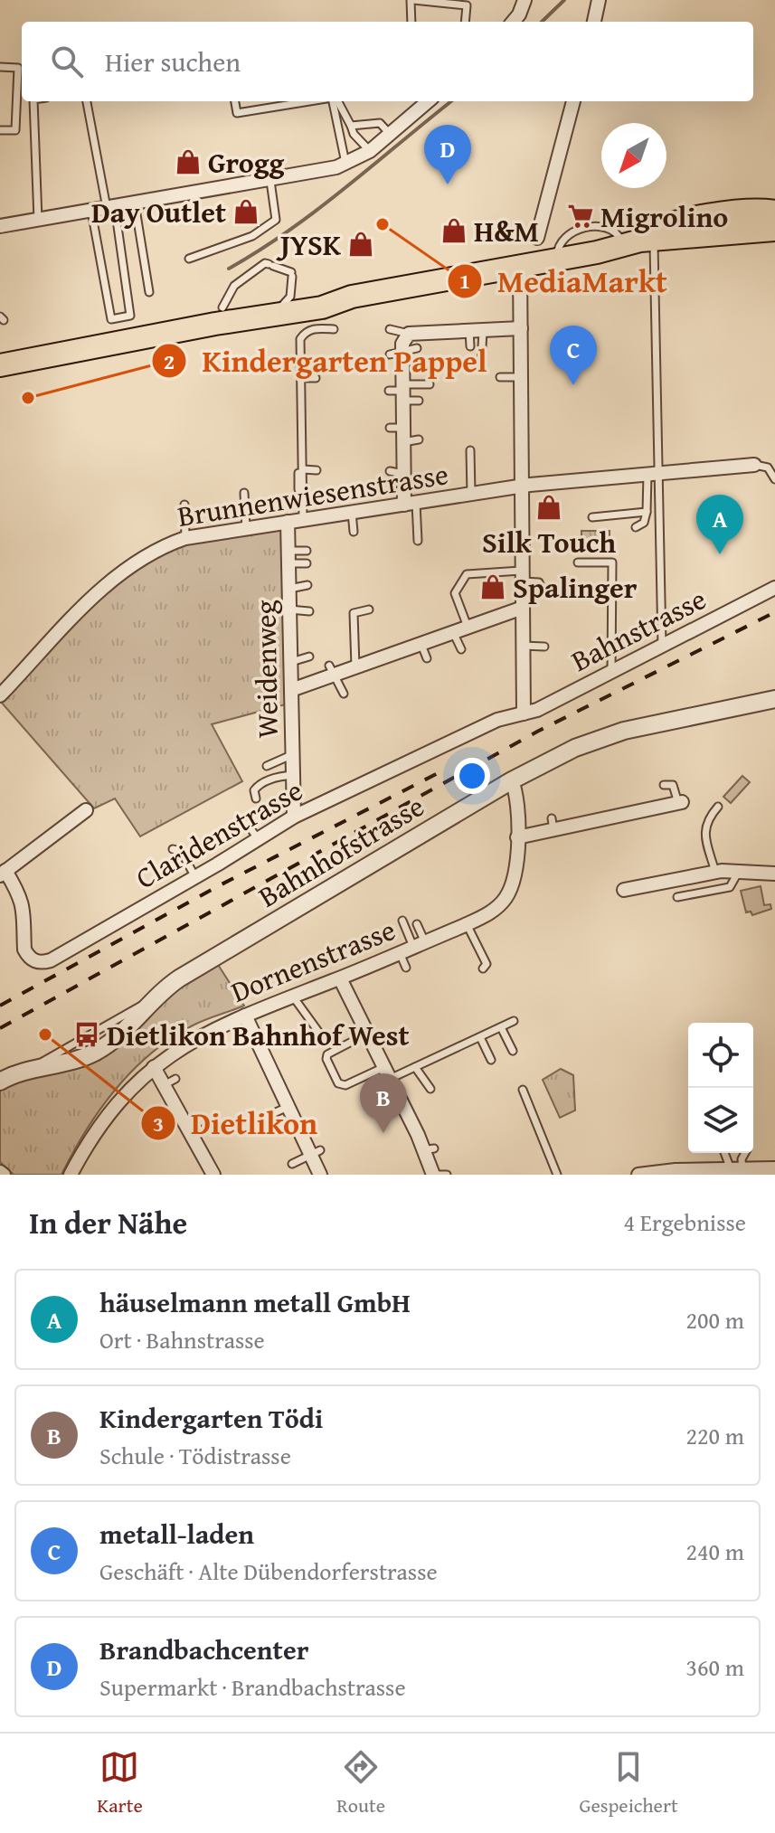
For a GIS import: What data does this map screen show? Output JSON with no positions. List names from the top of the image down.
{
  "streets": {
    "street": [
      "Brunnenwiesenstrasse",
      "Bahnstrasse",
      "Weidenweg",
      "Claridenstrasse",
      "Bahnhofstrasse",
      "Dornenstrasse"
    ]
  },
  "crossings": [
    ["Brunnenwiesenstrasse", "Weidenweg"],
    ["Bahnstrasse", "Claridenstrasse"],
    ["Weidenweg", "Claridenstrasse"],
    ["Bahnhofstrasse", "Dornenstrasse"]
  ],
  "places": {
    "shop": [
      "Grogg",
      "Day Outlet",
      "H&M",
      "JYSK",
      "Silk Touch",
      "Spalinger"
    ],
    "supermarket": ["Migrolino"],
    "other": ["MediaMarkt", "Kindergarten Pappel", "Dietlikon"],
    "bus stop": ["Dietlikon Bahnhof West"]
  },
  "north": "bottom left",
  "page": {
    "search": "Hier suchen",
    "pins": [
      "D",
      "C",
      "A",
      "B"
    ],
    "heading": ["In der Nähe", "4 Ergebnisse"],
    "list": [
      {
        "mark": "A",
        "name": "häuselmann metall GmbH",
        "note": "Ort · Bahnstrasse",
        "value": "200 m"
      },
      {
        "mark": "B",
        "name": "Kindergarten Tödi",
        "note": "Schule · Tödistrasse",
        "value": "220 m"
      },
      {
        "mark": "C",
        "name": "metall-laden",
        "note": "Geschäft · Alte Dübendorferstrasse",
        "value": "240 m"
      },
      {
        "mark": "D",
        "name": "Brandbachcenter",
        "note": "Supermarkt · Brandbachstrasse",
        "value": "360 m"
      }
    ],
    "nav": ["Karte", "Route", "Gespeichert"]
  }
}
